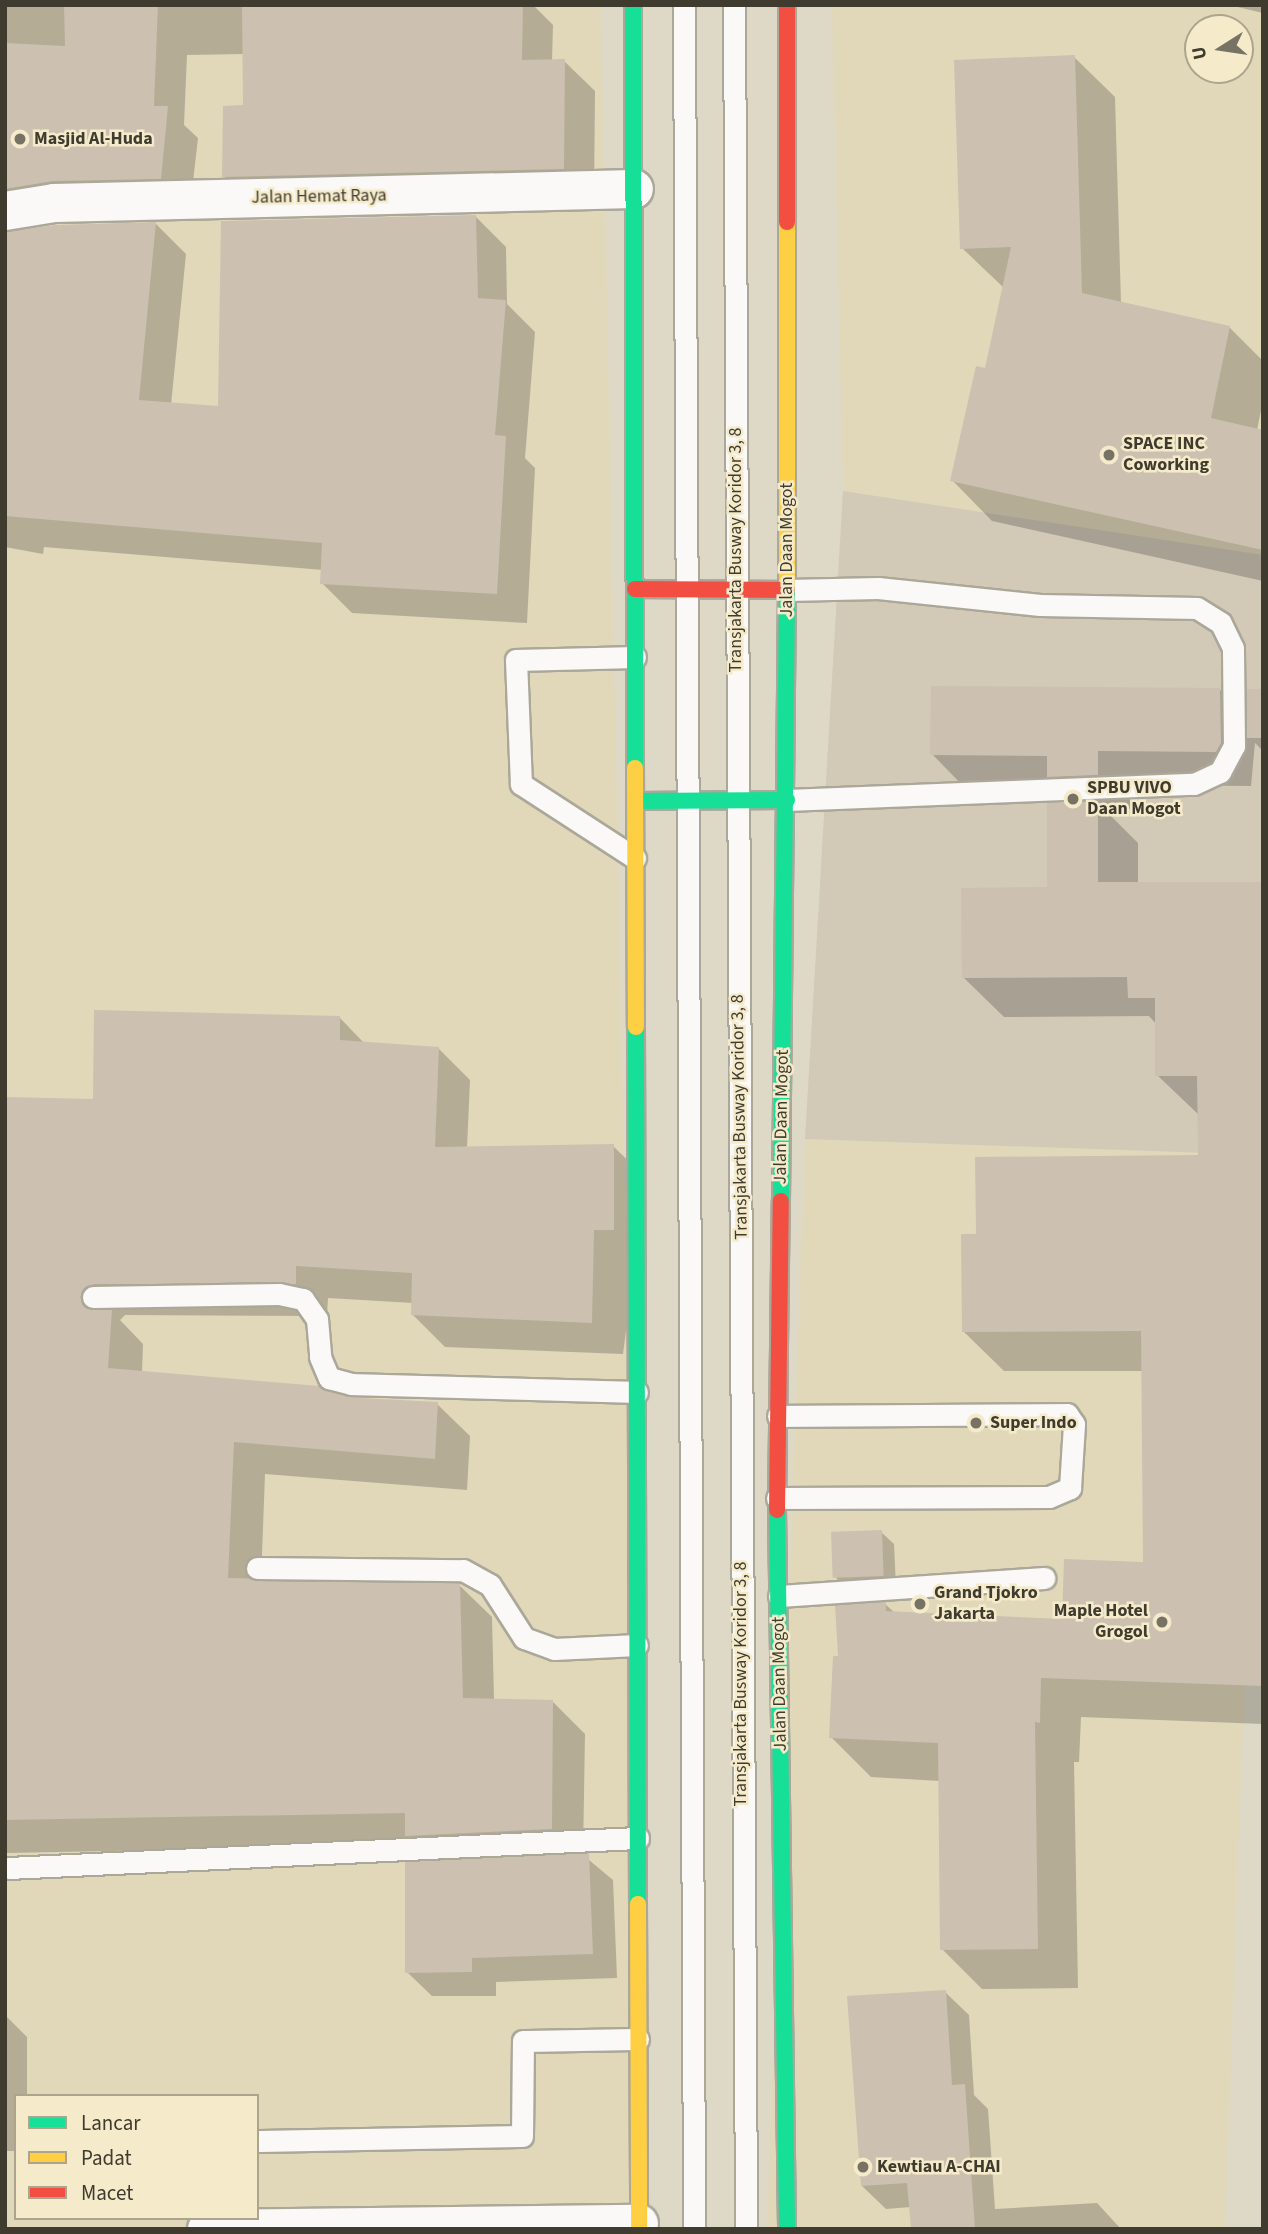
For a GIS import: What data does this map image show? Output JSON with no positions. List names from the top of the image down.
{
  "streets": {
    "highway": ["Jalan Daan Mogot"],
    "street": ["Jalan Hemat Raya"],
    "lane": ["Transjakarta Busway Koridor 3, 8"]
  },
  "places": [
    "Masjid Al-Huda",
    "SPACE INC Coworking",
    "SPBU VIVO Daan Mogot",
    "Super Indo",
    "Grand Tjokro Jakarta",
    "Maple Hotel Grogol",
    "Kewtiau A-CHAI"
  ],
  "legend": ["Lancar", "Padat", "Macet"],
  "north": "left"
}
